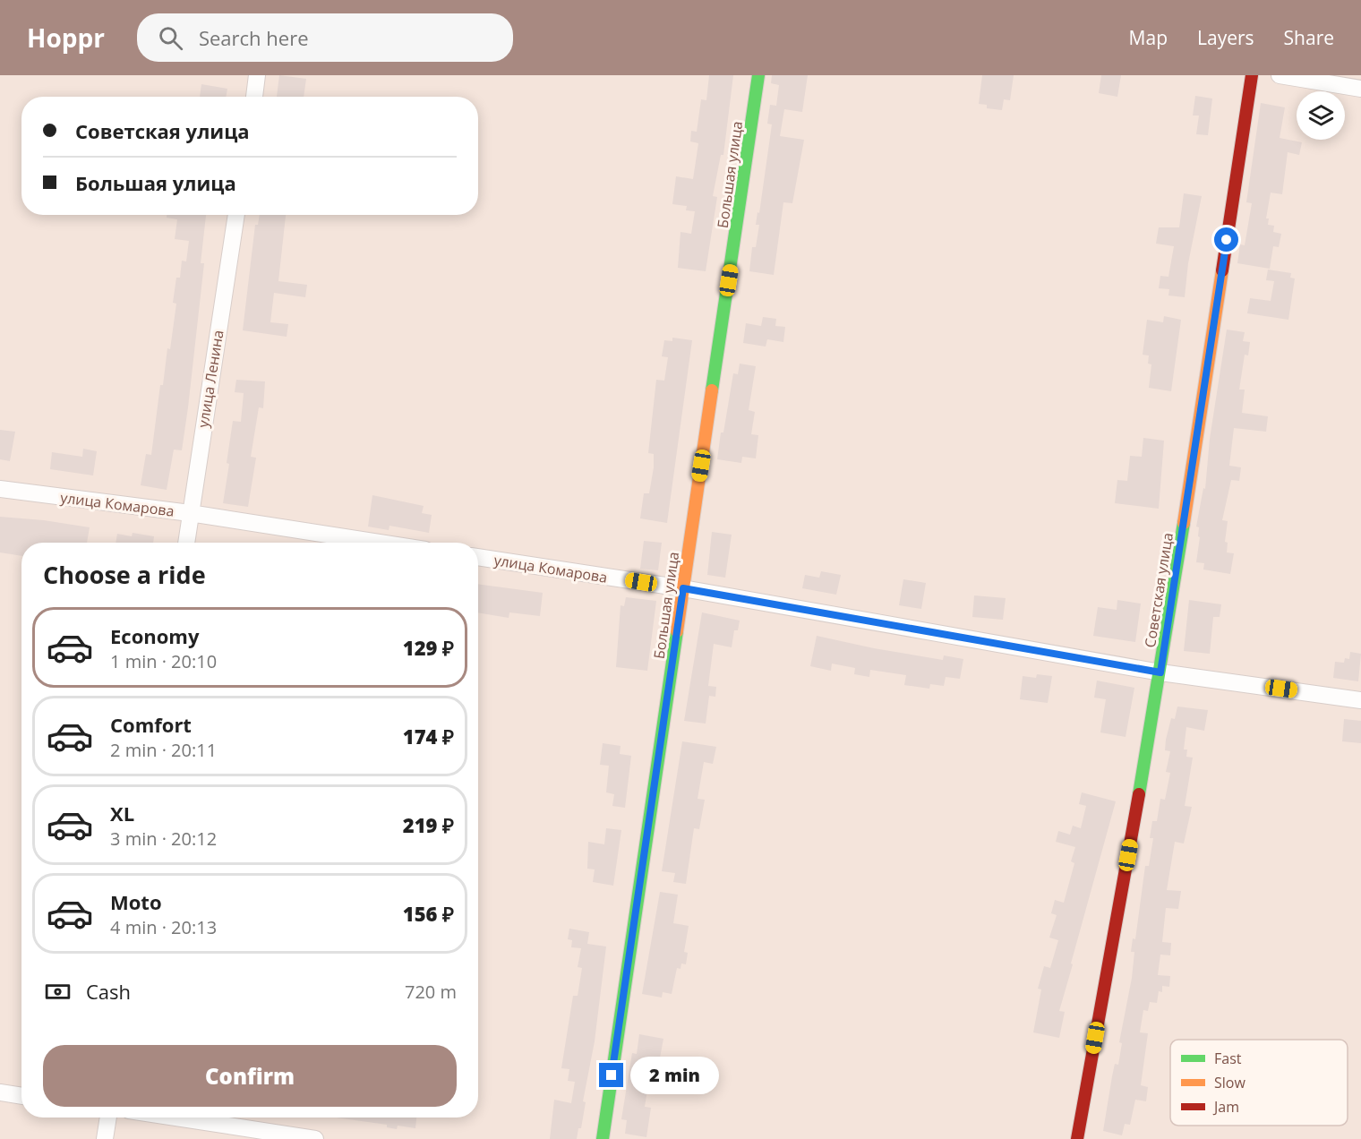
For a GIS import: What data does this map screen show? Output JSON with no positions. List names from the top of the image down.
{
  "streets": {
    "street": [
      "Большая улица",
      "улица Ленина",
      "улица Комарова",
      "Советская улица"
    ]
  },
  "crossings": [
    ["Большая улица", "улица Комарова"],
    ["улица Ленина", "улица Комарова"],
    ["улица Комарова", "Советская улица"]
  ],
  "legend": ["Fast", "Slow", "Jam"],
  "page": {
    "header": "Hoppr",
    "search": "Search here",
    "nav": ["Map", "Layers", "Share"],
    "banner": ["Советская улица", "Большая улица"],
    "heading": "Choose a ride",
    "list": [
      {
        "name": "Economy",
        "note": "1 min · 20:10",
        "value": "129 ₽"
      },
      {
        "name": "Comfort",
        "note": "2 min · 20:11",
        "value": "174 ₽"
      },
      {
        "name": "XL",
        "note": "3 min · 20:12",
        "value": "219 ₽"
      },
      {
        "name": "Moto",
        "note": "4 min · 20:13",
        "value": "156 ₽"
      }
    ],
    "pay": ["Cash", "720 m"],
    "buttons": "Confirm",
    "bubble": "2 min"
  }
}
